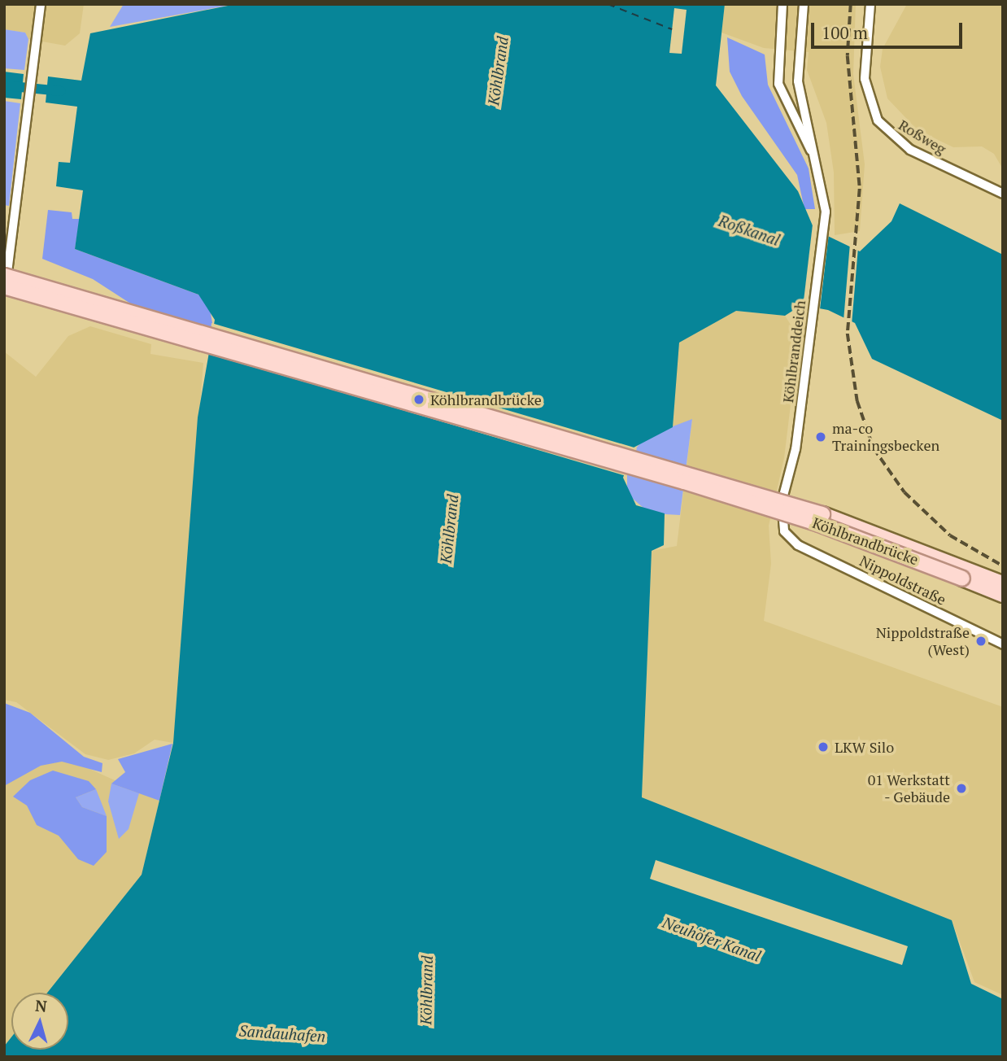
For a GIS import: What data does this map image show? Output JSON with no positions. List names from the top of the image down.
{
  "streets": {
    "main road": ["Köhlbrandbrücke"],
    "street": ["Roßweg", "Köhlbranddeich", "Nippoldstraße"]
  },
  "crossings": [
    ["Köhlbranddeich", "Nippoldstraße"]
  ],
  "water": [
    "Köhlbrand",
    "Roßkanal",
    "Neuhöfer Kanal",
    "Sandauhafen"
  ],
  "places": [
    "Köhlbrandbrücke",
    "ma-co Trainingsbecken",
    "Nippoldstraße (West)",
    "LKW Silo",
    "01 Werkstatt - Gebäude"
  ],
  "scale_bar": "100 m",
  "north": "top"
}
